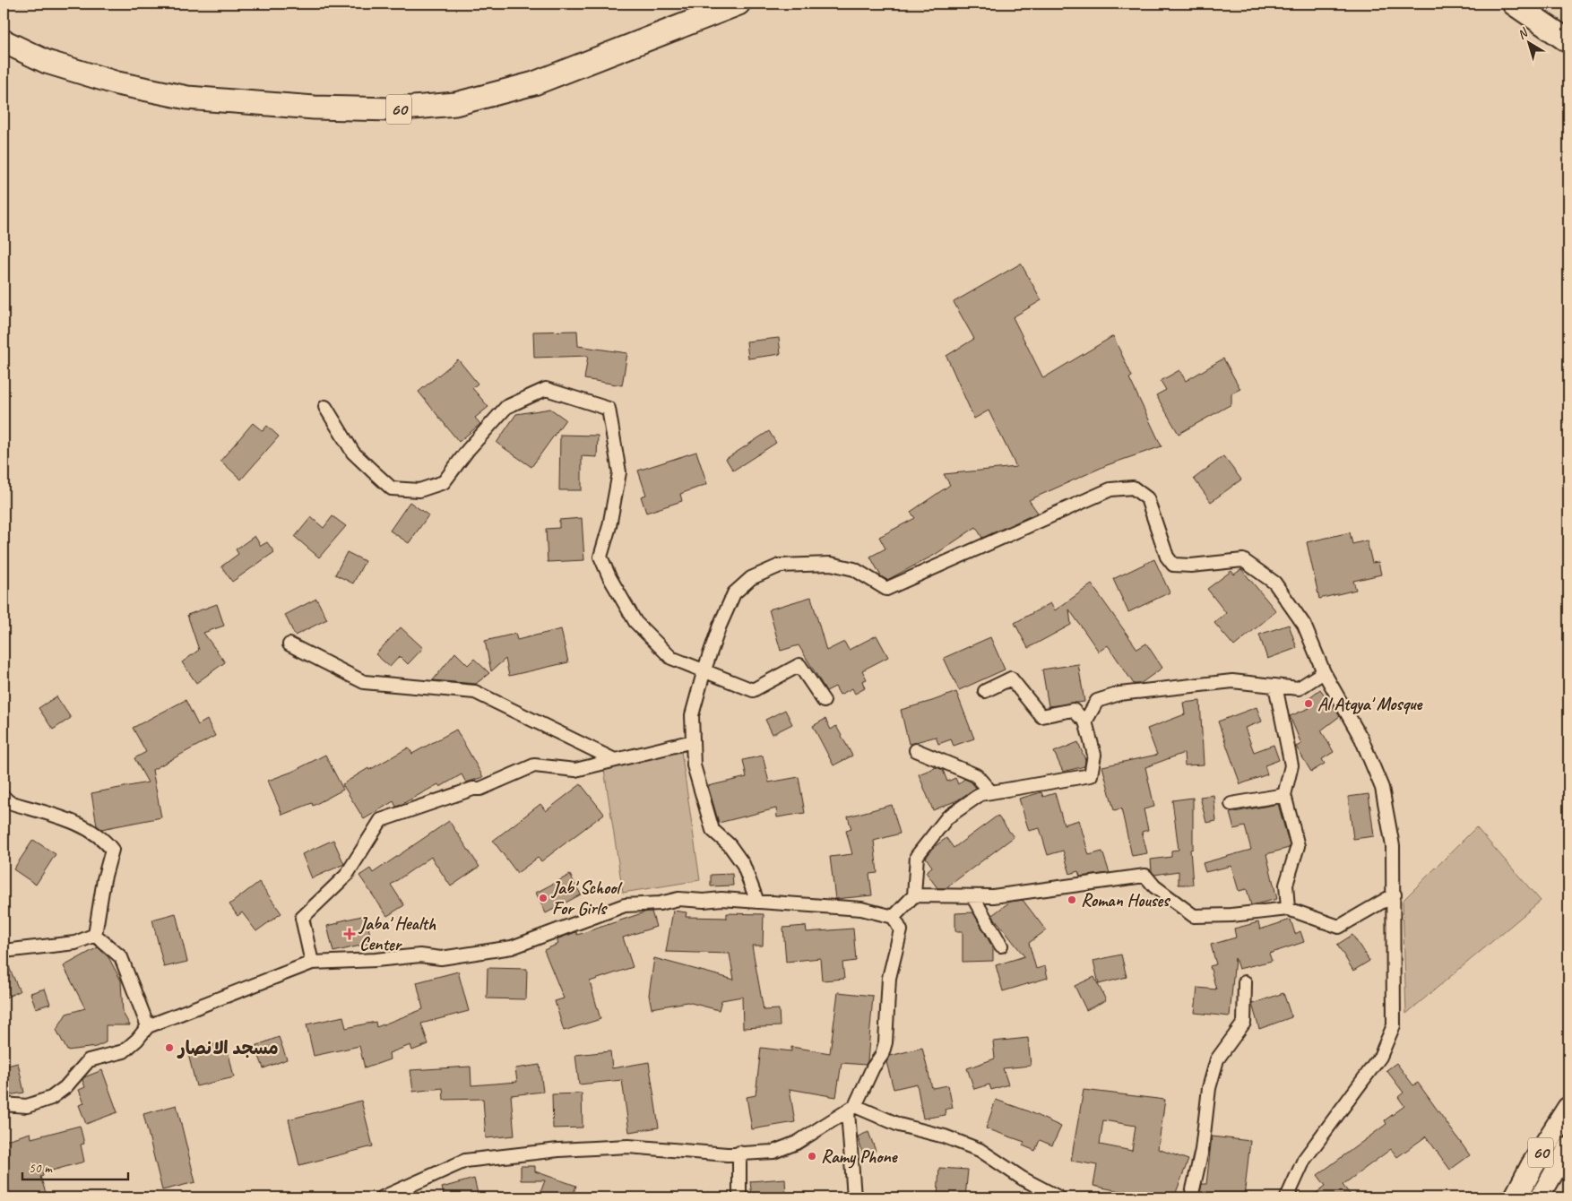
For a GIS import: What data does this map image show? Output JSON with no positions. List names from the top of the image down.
{
  "streets": {
    "highway": ["60"]
  },
  "places": {
    "other": [
      "Al Atqya' Mosque",
      "Jab' School For Girls",
      "Roman Houses",
      "مسجد الانصار",
      "Ramy Phone"
    ],
    "health": ["Jaba' Health Center"]
  },
  "scale_bar": "50 m",
  "north": "top left"
}
